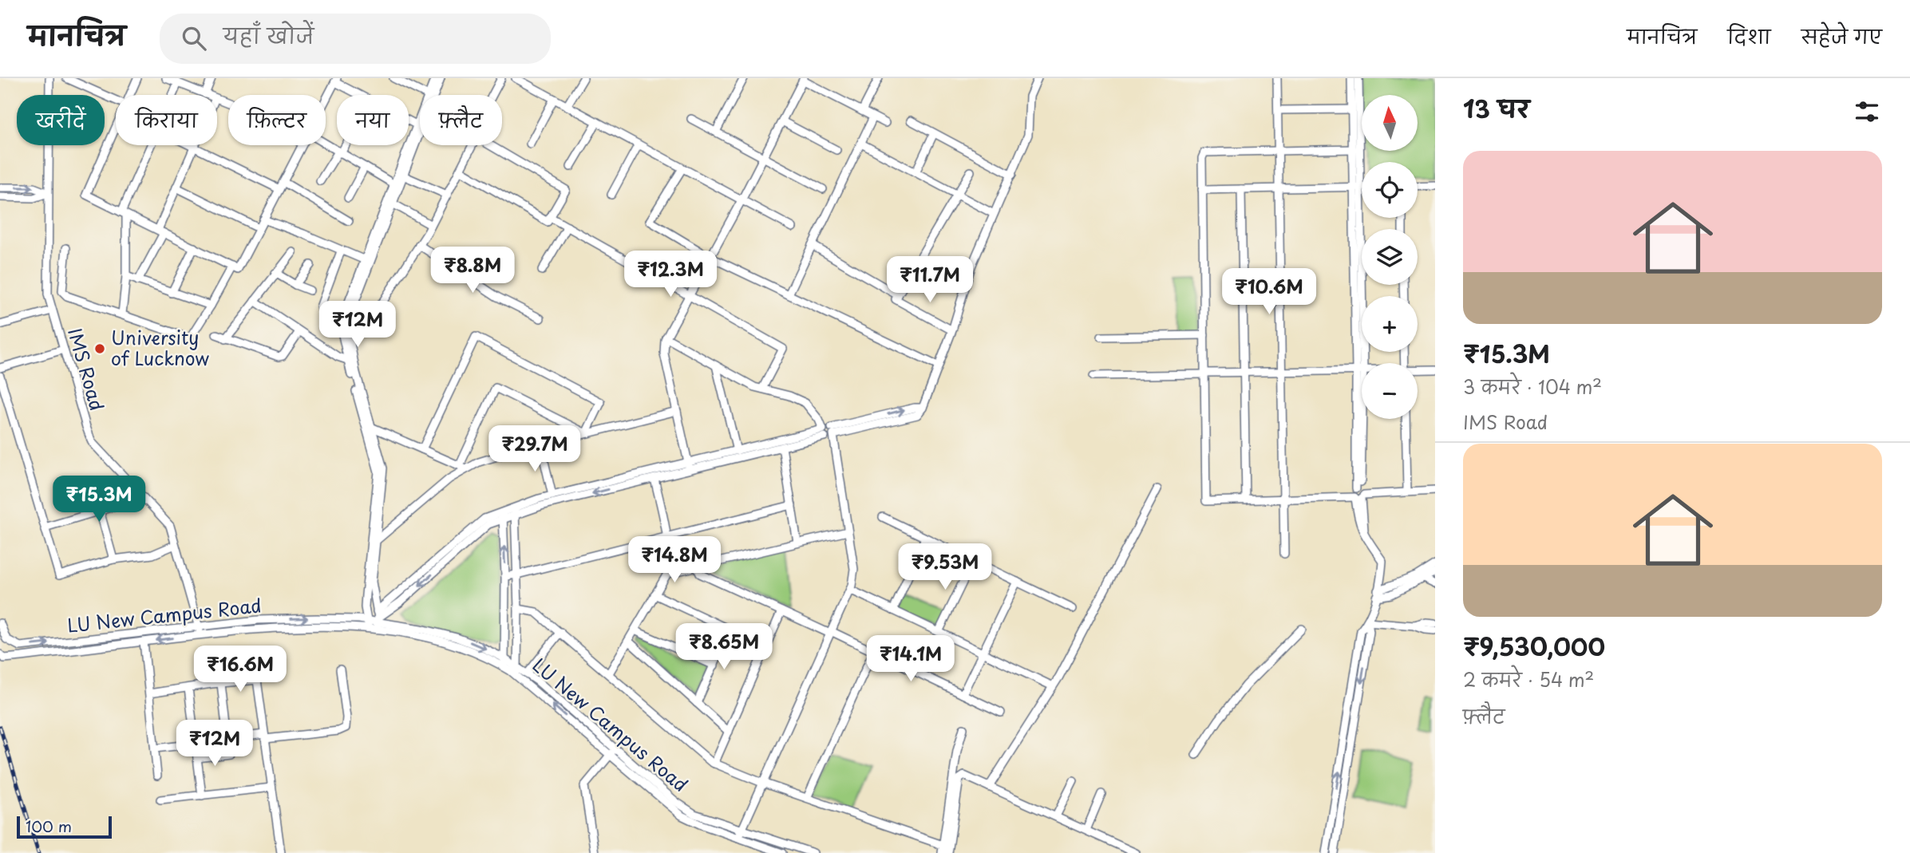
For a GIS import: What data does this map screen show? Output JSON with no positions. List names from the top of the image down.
{
  "streets": {
    "street": ["IMS Road", "LU New Campus Road"]
  },
  "crossings": [
    ["IMS Road", "LU New Campus Road"]
  ],
  "places": ["University of Lucknow"],
  "scale_bar": "100 m",
  "north": "top",
  "page": {
    "header": "मानचित्र",
    "search": "यहाँ खोजें",
    "nav": ["मानचित्र", "दिशा", "सहेजे गए"],
    "heading": "13 घर",
    "map_buttons": ["+", "−"],
    "chip": [
      "खरीदें",
      "किराया",
      "फ़िल्टर",
      "नया",
      "फ़्लैट"
    ],
    "list": [
      {
        "name": "₹15.3M",
        "note": "3 कमरे · 104 m² · IMS Road"
      },
      {
        "name": "₹9,530,000",
        "note": "2 कमरे · 54 m² · फ़्लैट"
      }
    ],
    "price": [
      "₹8.8M",
      "₹12.3M",
      "₹11.7M",
      "₹10.6M",
      "₹12M",
      "₹29.7M",
      "₹15.3M",
      "₹14.8M",
      "₹9.53M",
      "₹8.65M",
      "₹14.1M",
      "₹16.6M",
      "₹12M"
    ],
    "scale": "100 m"
  }
}
